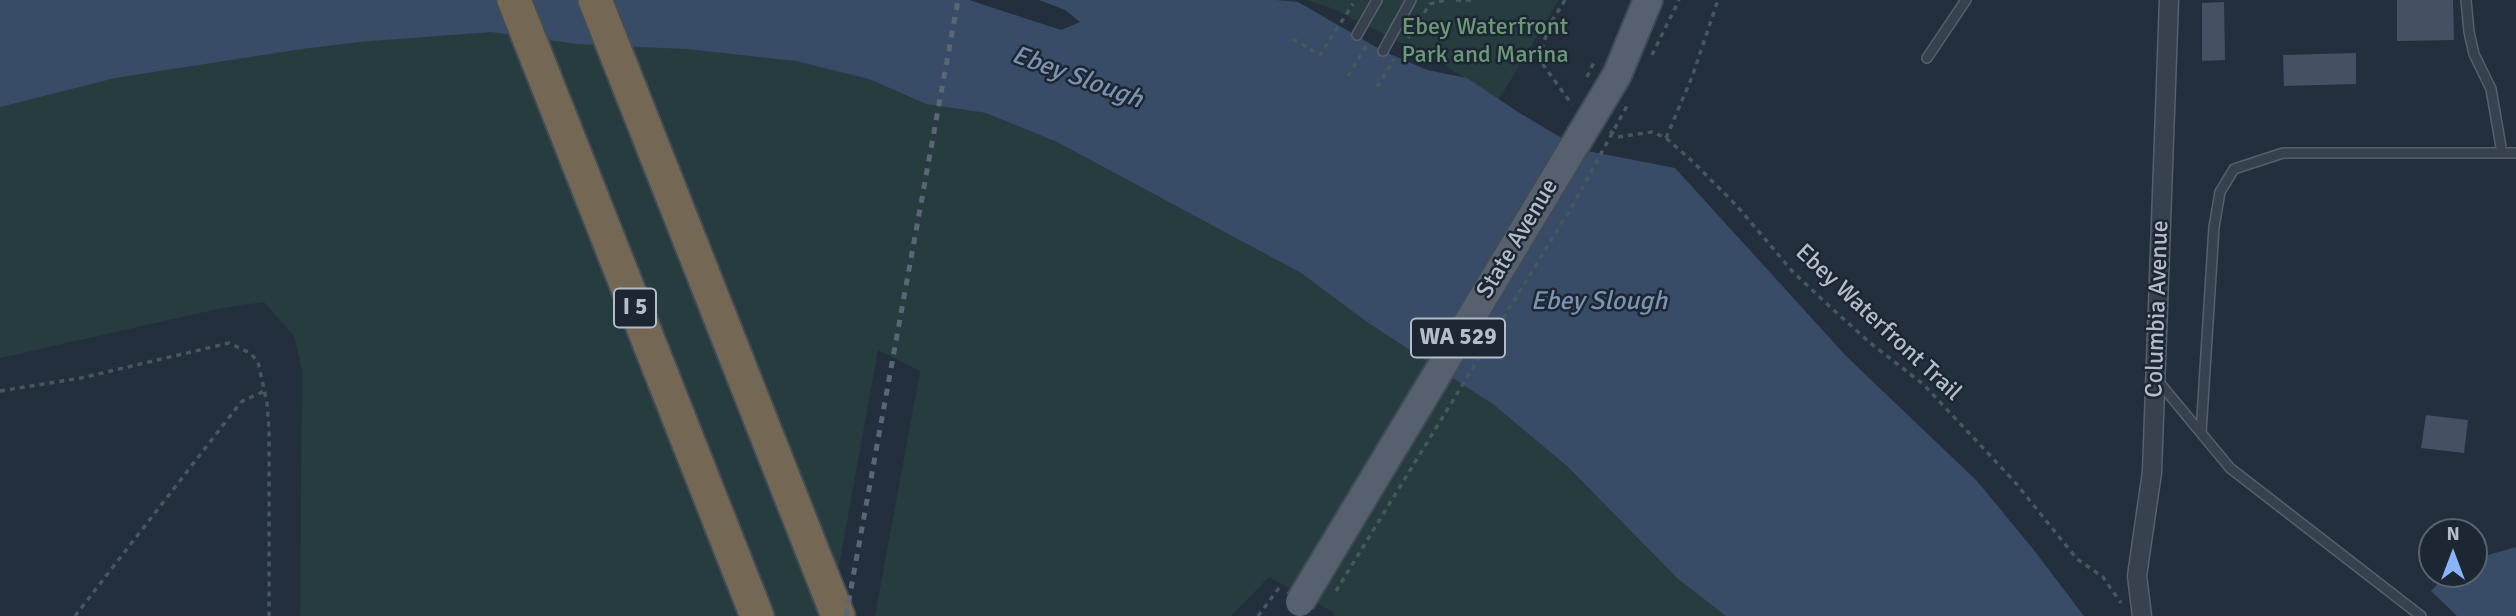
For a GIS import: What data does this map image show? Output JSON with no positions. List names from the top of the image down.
{
  "streets": {
    "highway": ["I 5"],
    "main road": ["State Avenue", "WA 529"],
    "street": ["Columbia Avenue"],
    "path": ["Ebey Waterfront Trail"]
  },
  "water": ["Ebey Slough"],
  "parks": ["Ebey Waterfront Park and Marina"],
  "north": "top"
}
